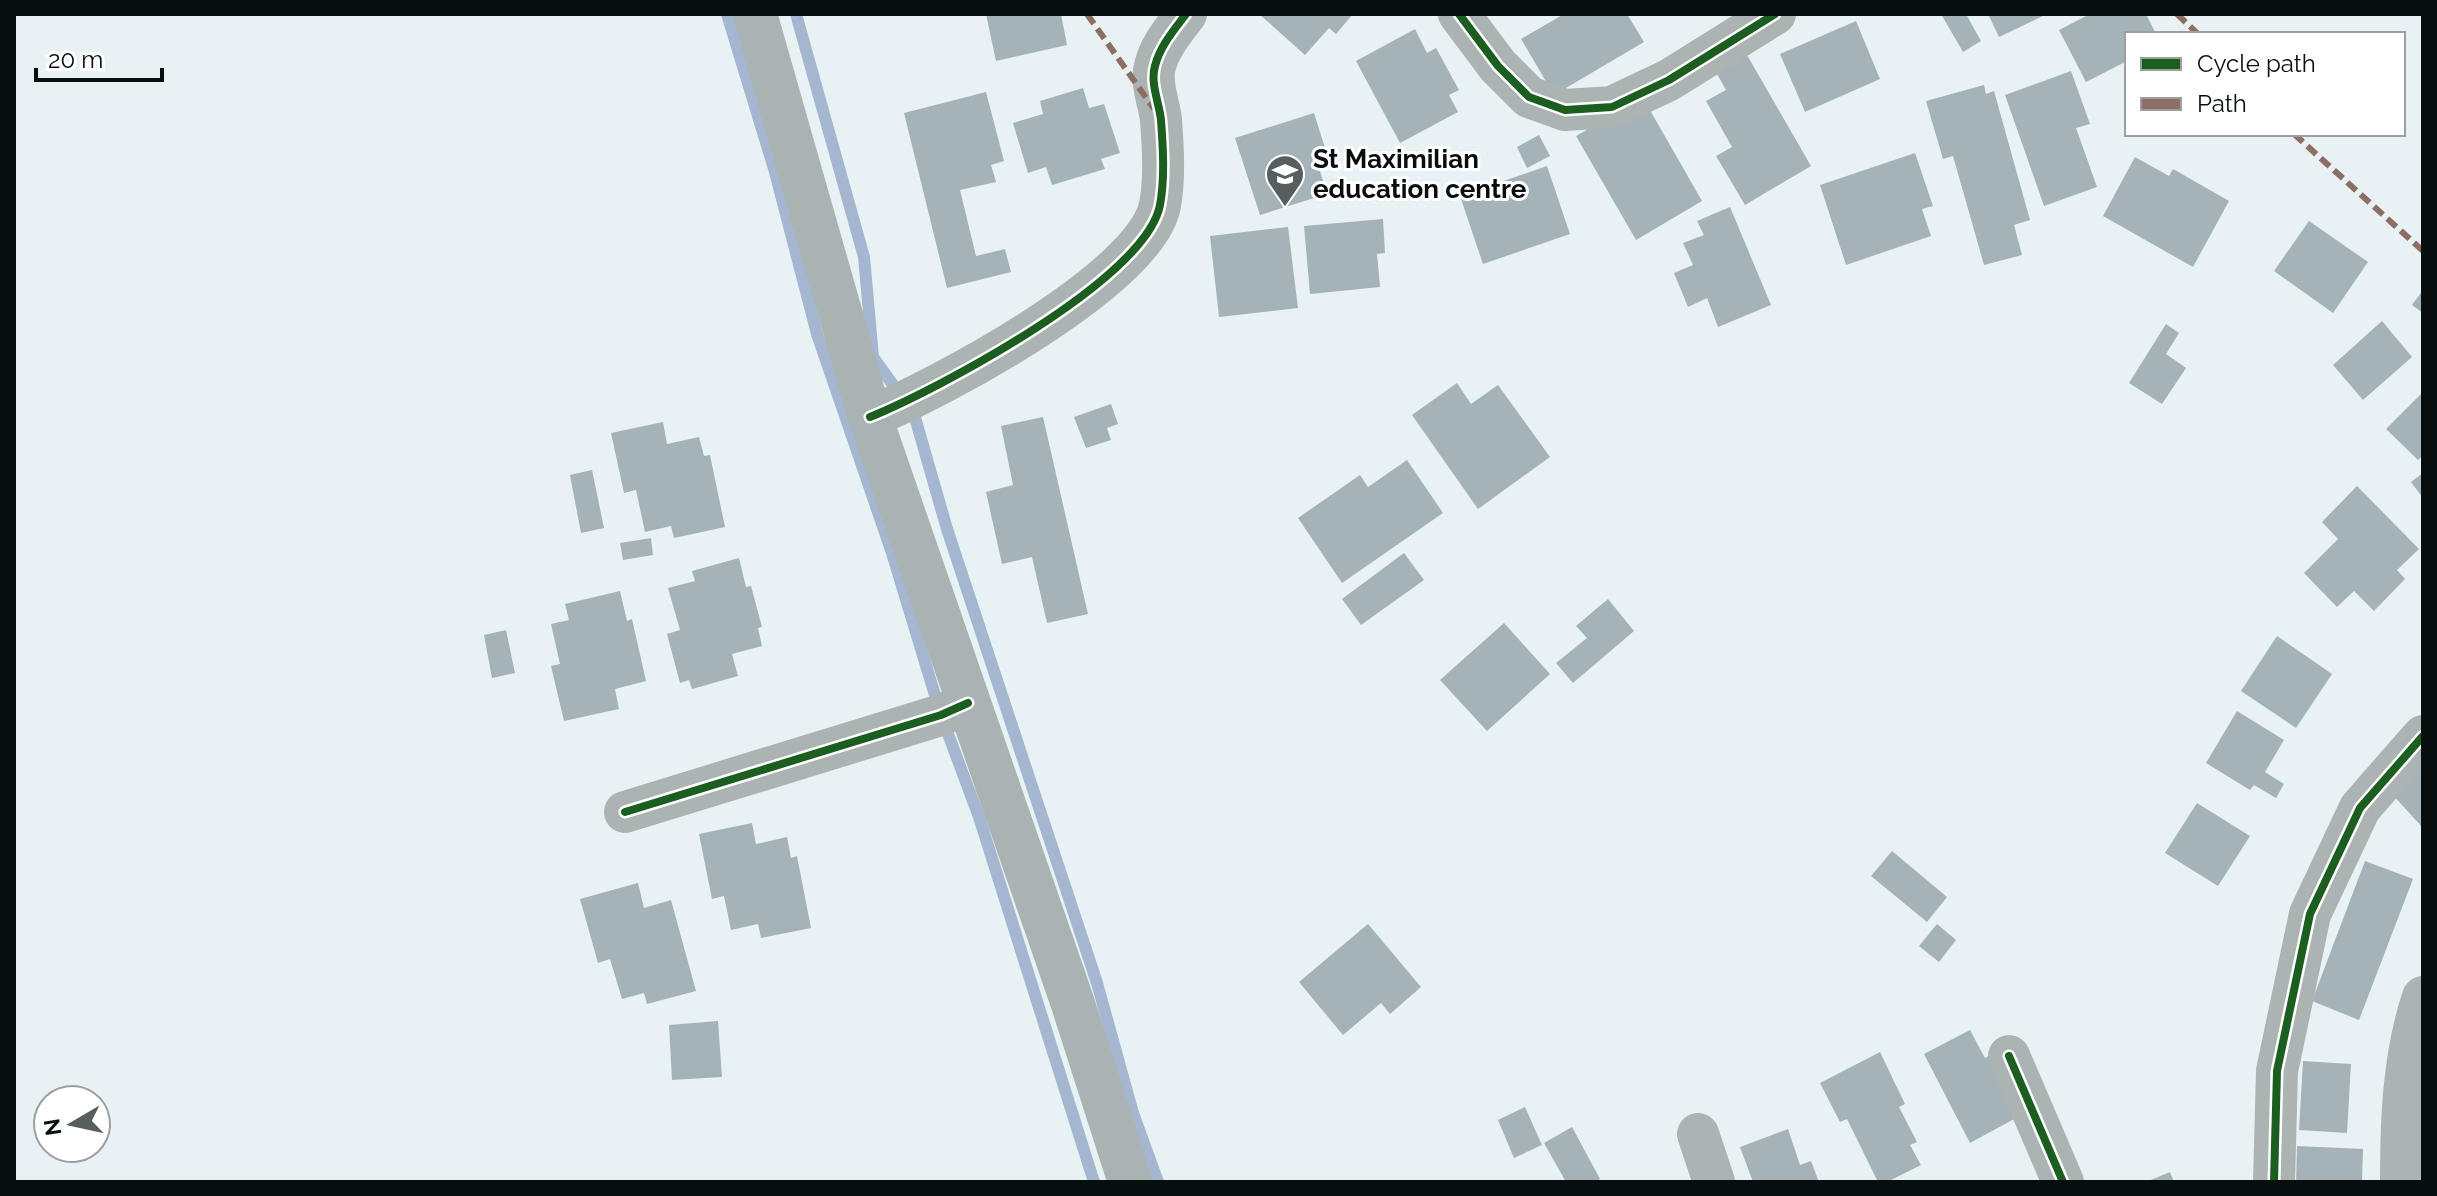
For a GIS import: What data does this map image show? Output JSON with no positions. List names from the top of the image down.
{
  "places": {
    "school or university": ["St Maximilian education centre"]
  },
  "legend": ["Cycle path", "Path"],
  "scale_bar": "20 m",
  "north": "left"
}
